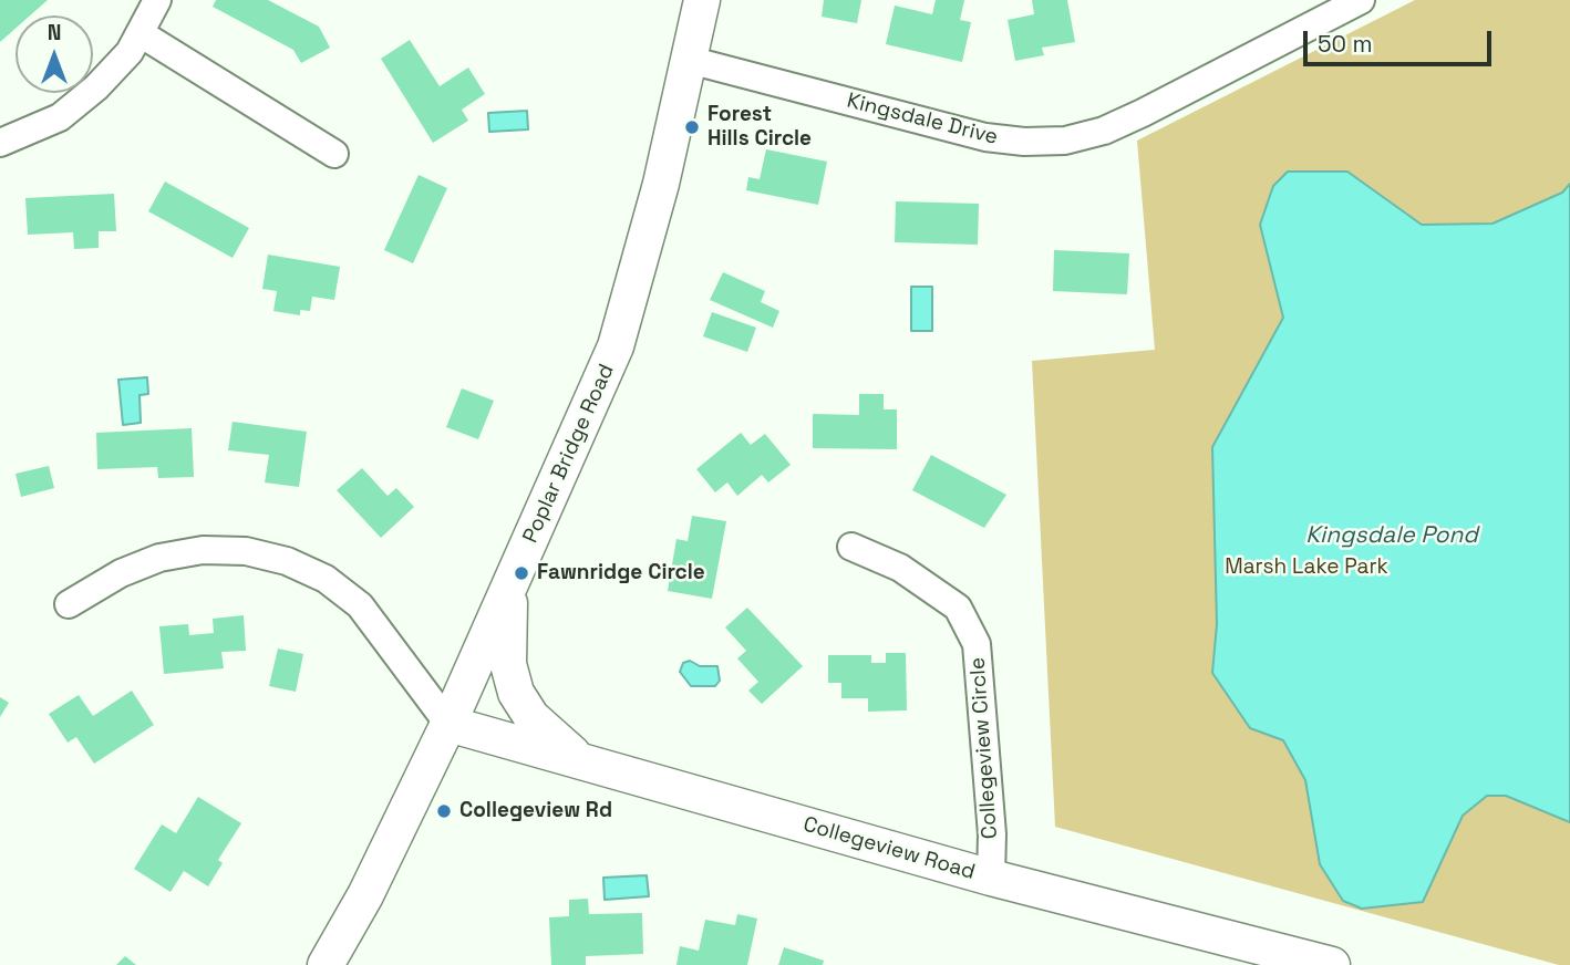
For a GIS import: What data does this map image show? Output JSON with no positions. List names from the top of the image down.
{
  "streets": {
    "street": [
      "Kingsdale Drive",
      "Poplar Bridge Road",
      "Collegeview Circle",
      "Collegeview Road"
    ]
  },
  "crossings": [
    ["Kingsdale Drive", "Poplar Bridge Road"],
    ["Poplar Bridge Road", "Collegeview Road"],
    ["Collegeview Circle", "Collegeview Road"]
  ],
  "water": ["Kingsdale Pond"],
  "parks": ["Marsh Lake Park"],
  "places": ["Forest Hills Circle", "Fawnridge Circle", "Collegeview Rd"],
  "scale_bar": "50 m",
  "north": "top"
}
